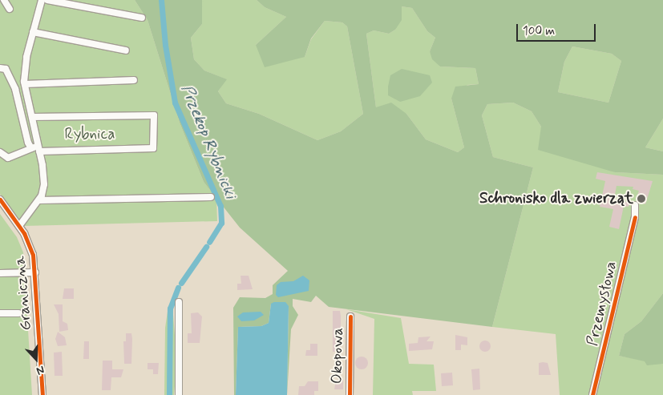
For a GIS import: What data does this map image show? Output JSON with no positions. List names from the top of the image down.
{
  "streets": {
    "street": ["Graniczna", "Przemysłowa", "Okopowa"]
  },
  "water": ["Przekop Rybnicki"],
  "parks": ["Rybnica"],
  "places": ["Schronisko dla zwierząt"],
  "scale_bar": "100 m",
  "north": "bottom"
}
